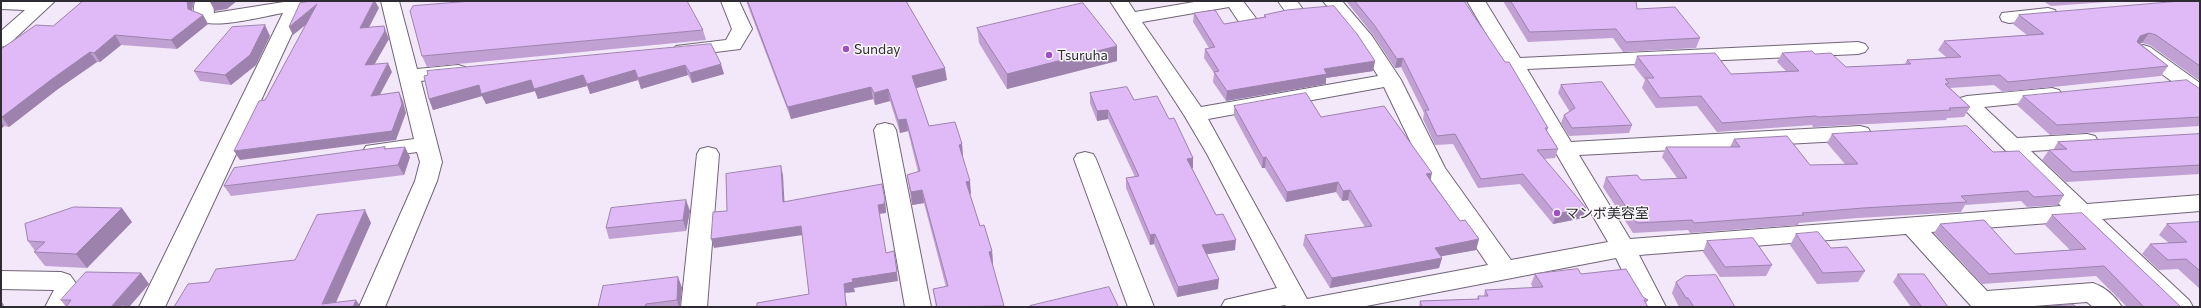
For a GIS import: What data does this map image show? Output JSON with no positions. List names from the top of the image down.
{
  "places": ["Sunday", "Tsuruha", "マンボ美容室"]
}
